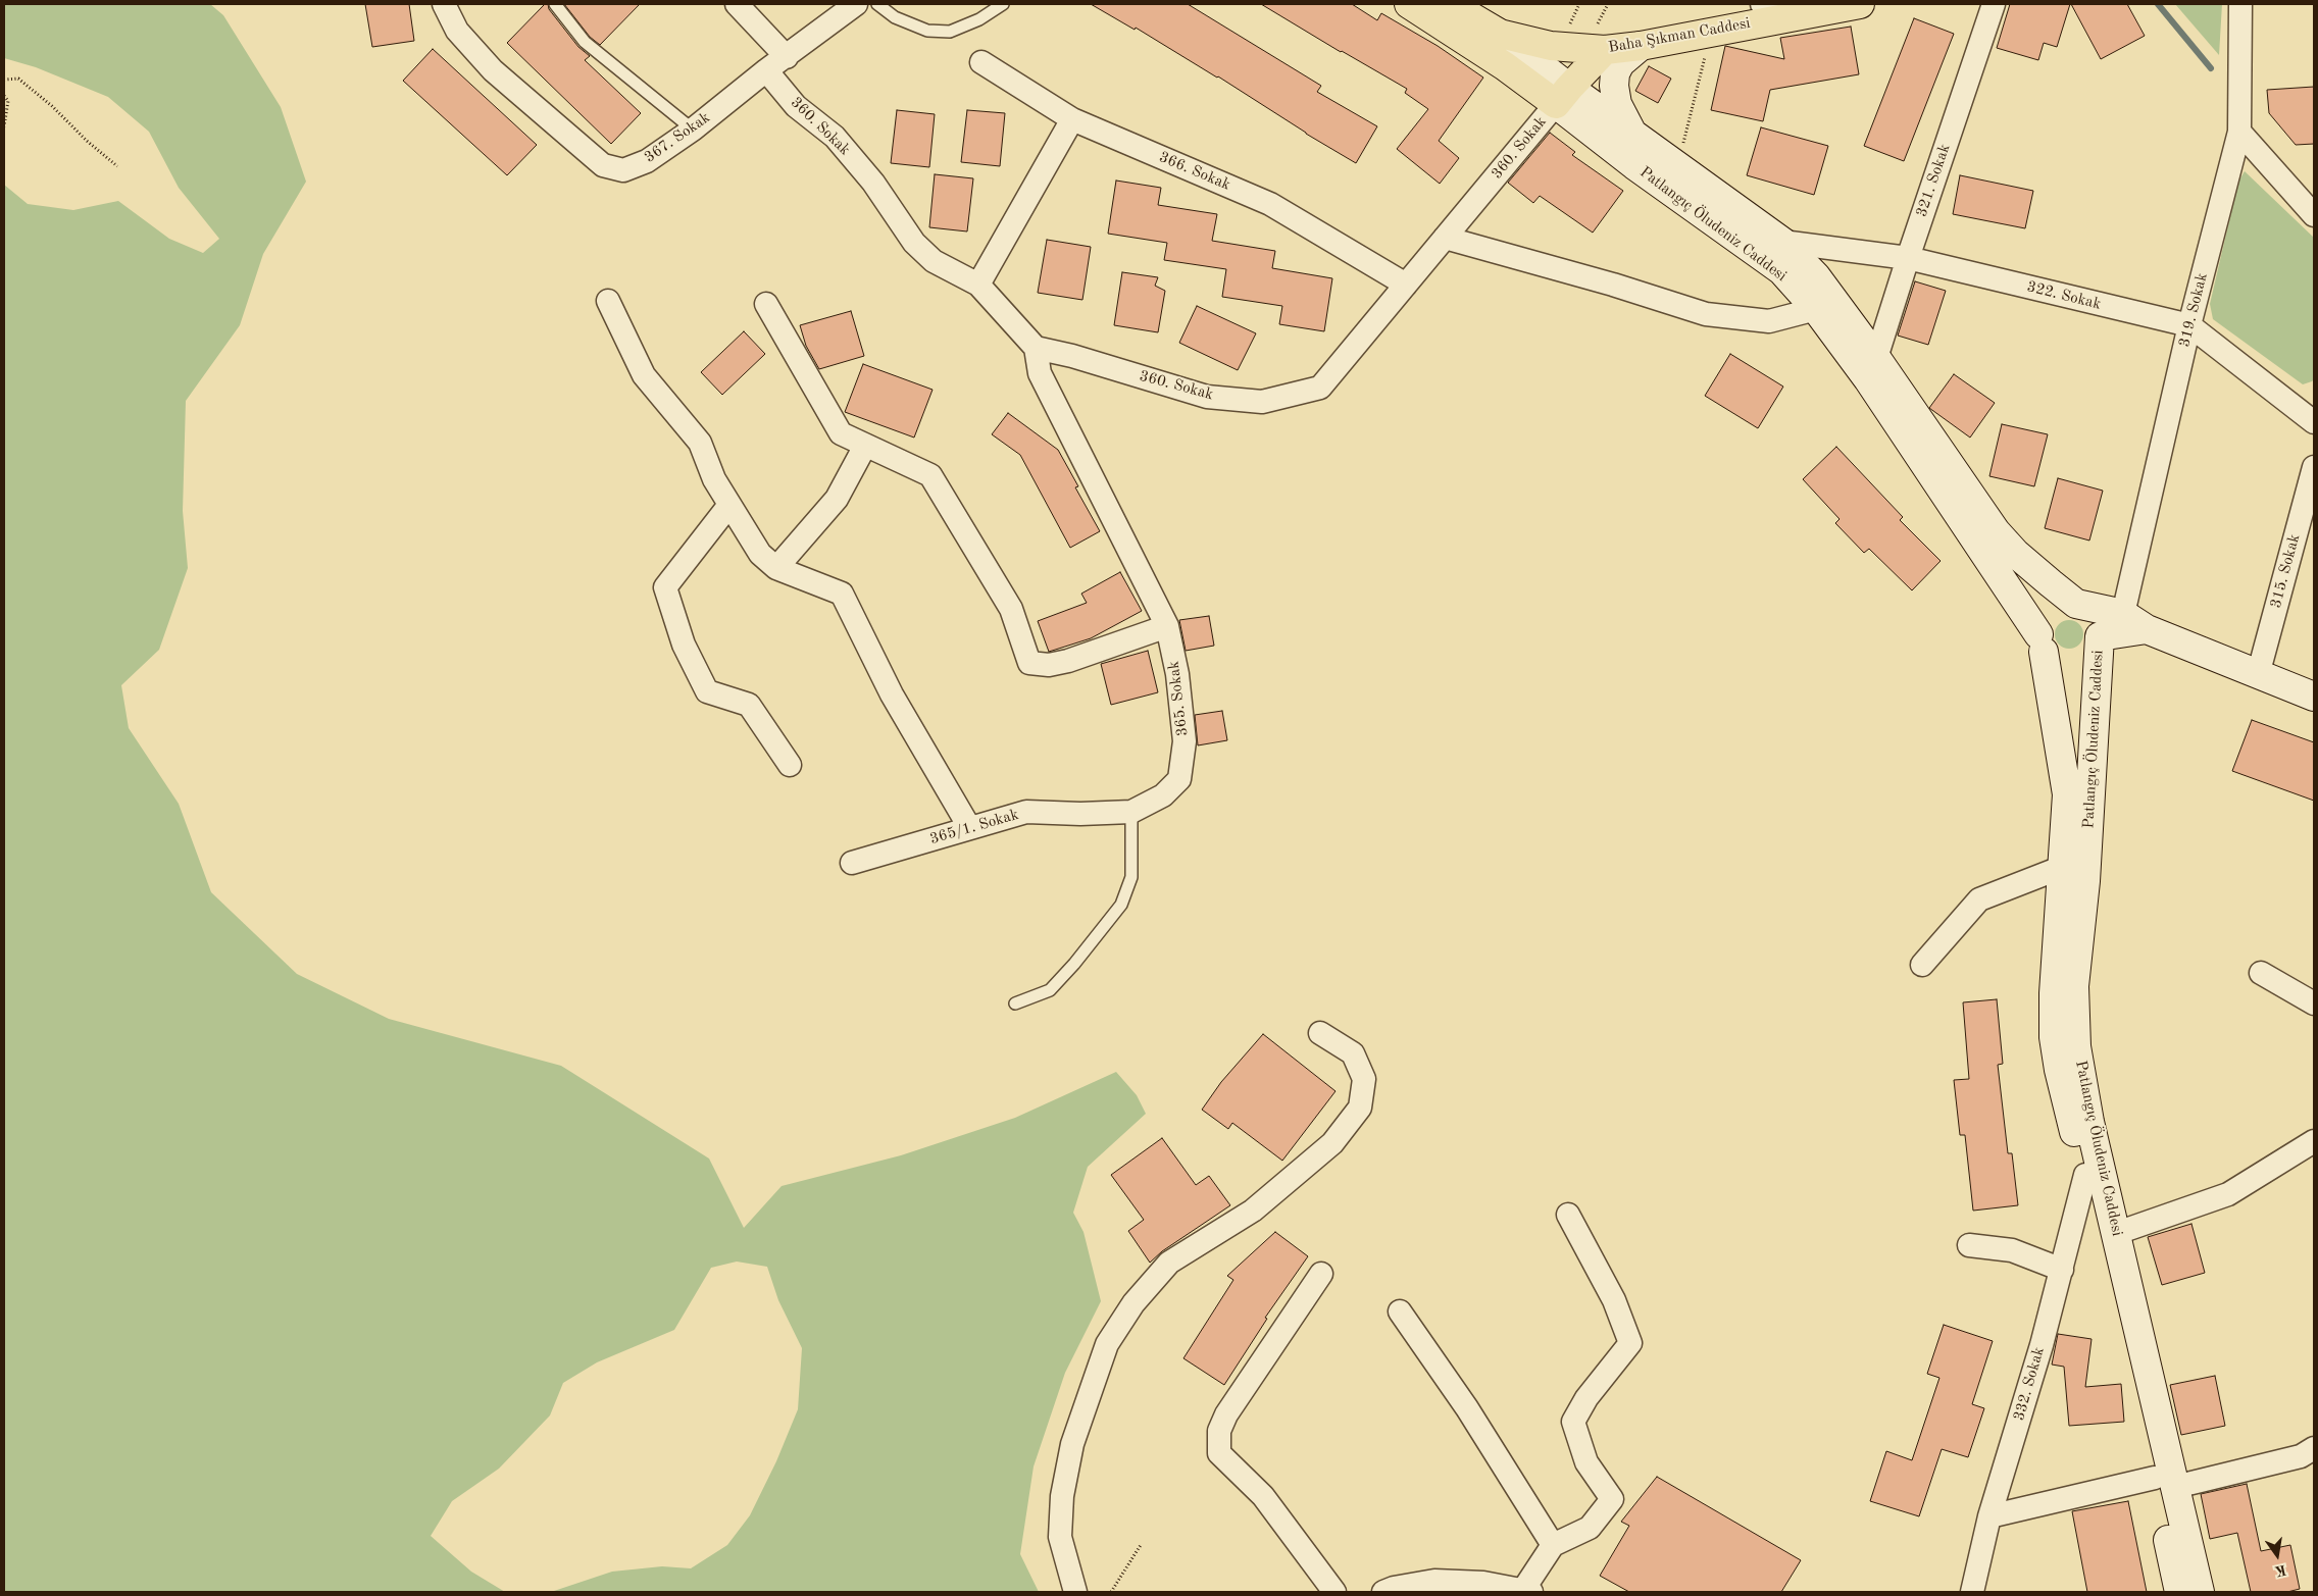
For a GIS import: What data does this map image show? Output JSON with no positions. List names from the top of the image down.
{
  "streets": {
    "main road": ["Baha Şıkman Caddesi", "Patlangıç Öludeniz Caddesi"],
    "street": [
      "360. Sokak",
      "367. Sokak",
      "366. Sokak",
      "321. Sokak",
      "322. Sokak",
      "319. Sokak",
      "315. Sokak",
      "365. Sokak",
      "365/1. Sokak",
      "332. Sokak"
    ]
  },
  "crossings": [
    ["Baha Şıkman Caddesi", "Patlangıç Öludeniz Caddesi"],
    ["360. Sokak", "367. Sokak"],
    ["360. Sokak", "366. Sokak"],
    ["360. Sokak", "Patlangıç Öludeniz Caddesi"],
    ["360. Sokak", "365. Sokak"],
    ["321. Sokak", "Patlangıç Öludeniz Caddesi"],
    ["321. Sokak", "322. Sokak"],
    ["Patlangıç Öludeniz Caddesi", "322. Sokak"],
    ["Patlangıç Öludeniz Caddesi", "332. Sokak"],
    ["322. Sokak", "319. Sokak"],
    ["365. Sokak", "365/1. Sokak"]
  ],
  "north": "bottom"
}
